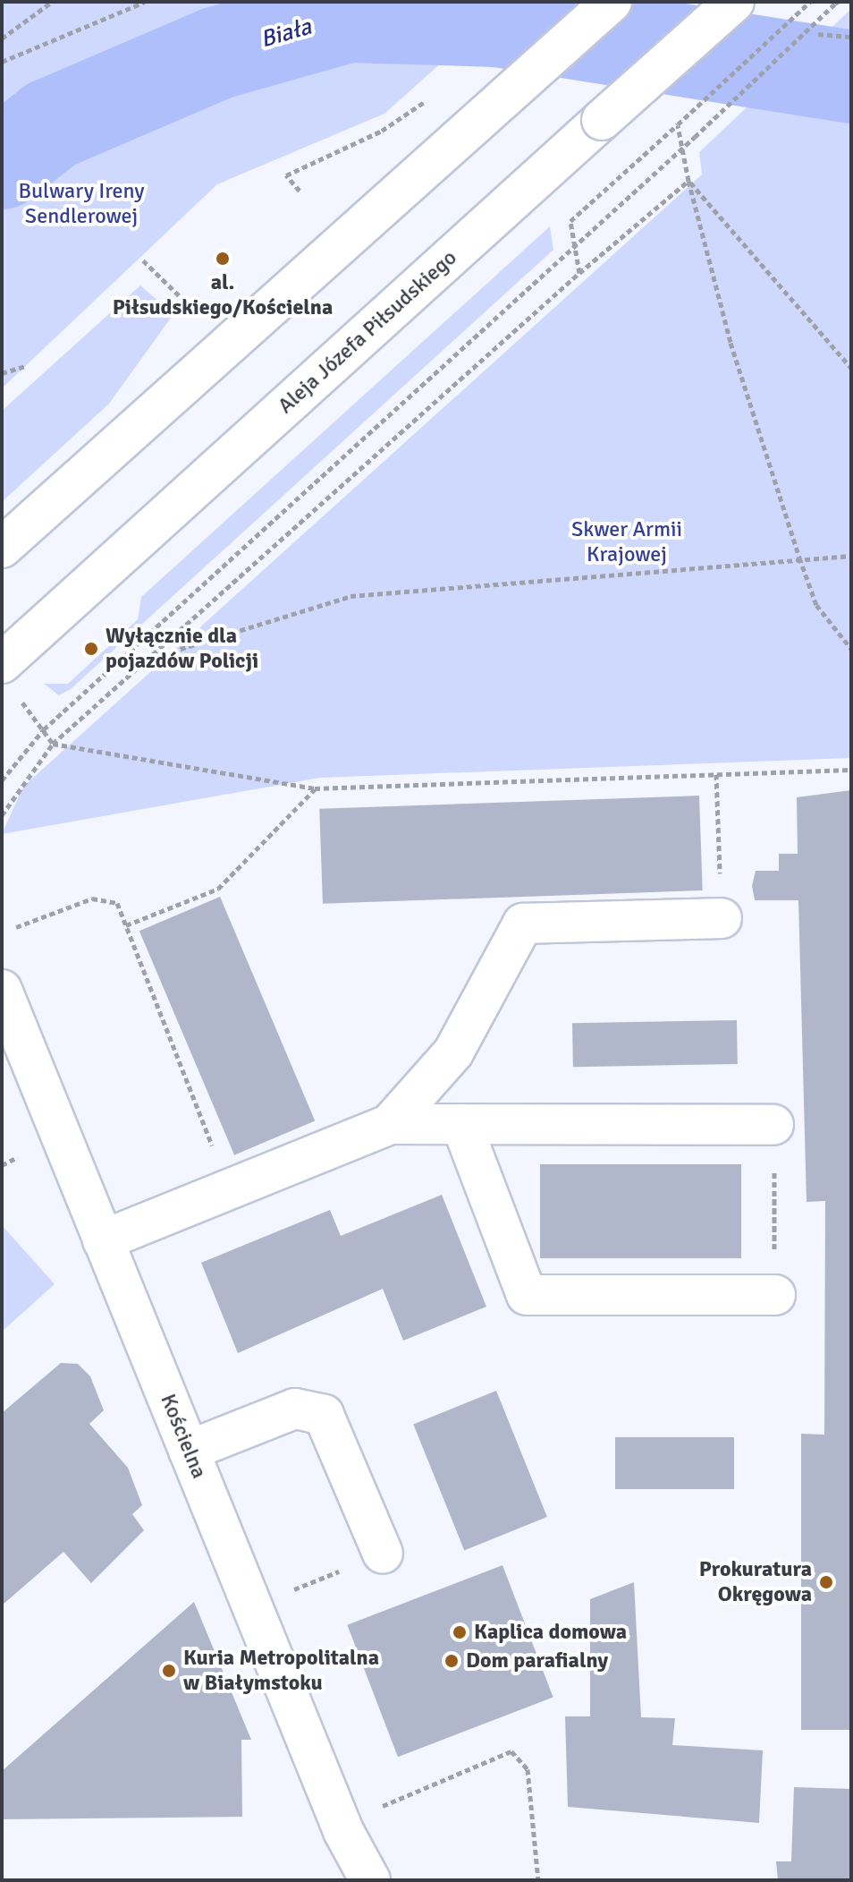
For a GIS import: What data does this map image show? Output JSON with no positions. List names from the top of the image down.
{
  "streets": {
    "street": ["Aleja Józefa Piłsudskiego", "Kościelna"]
  },
  "water": ["Biała"],
  "parks": ["Bulwary Ireny Sendlerowej", "Skwer Armii Krajowej"],
  "places": [
    "al. Piłsudskiego/Kościelna",
    "Wyłącznie dla pojazdów Policji",
    "Prokuratura Okręgowa",
    "Kaplica domowa",
    "Dom parafialny",
    "Kuria Metropolitalna w Białymstoku"
  ]
}
